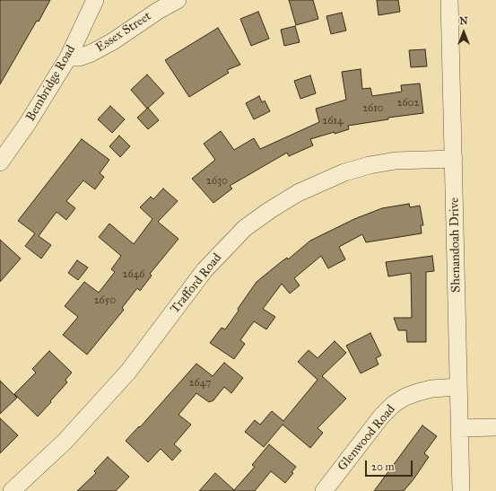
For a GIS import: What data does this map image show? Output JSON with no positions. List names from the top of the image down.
{
  "streets": {
    "street": [
      "Essex Street",
      "Bembridge Road",
      "Shenandoah Drive",
      "Trafford Road",
      "Glenwood Road"
    ]
  },
  "crossings": [
    ["Essex Street", "Bembridge Road"],
    ["Shenandoah Drive", "Trafford Road"],
    ["Shenandoah Drive", "Glenwood Road"]
  ],
  "house_numbers": [
    "2602",
    "2610",
    "2614",
    "2630",
    "2646",
    "2650",
    "2647"
  ],
  "scale_bar": "20 m",
  "north": "top"
}
